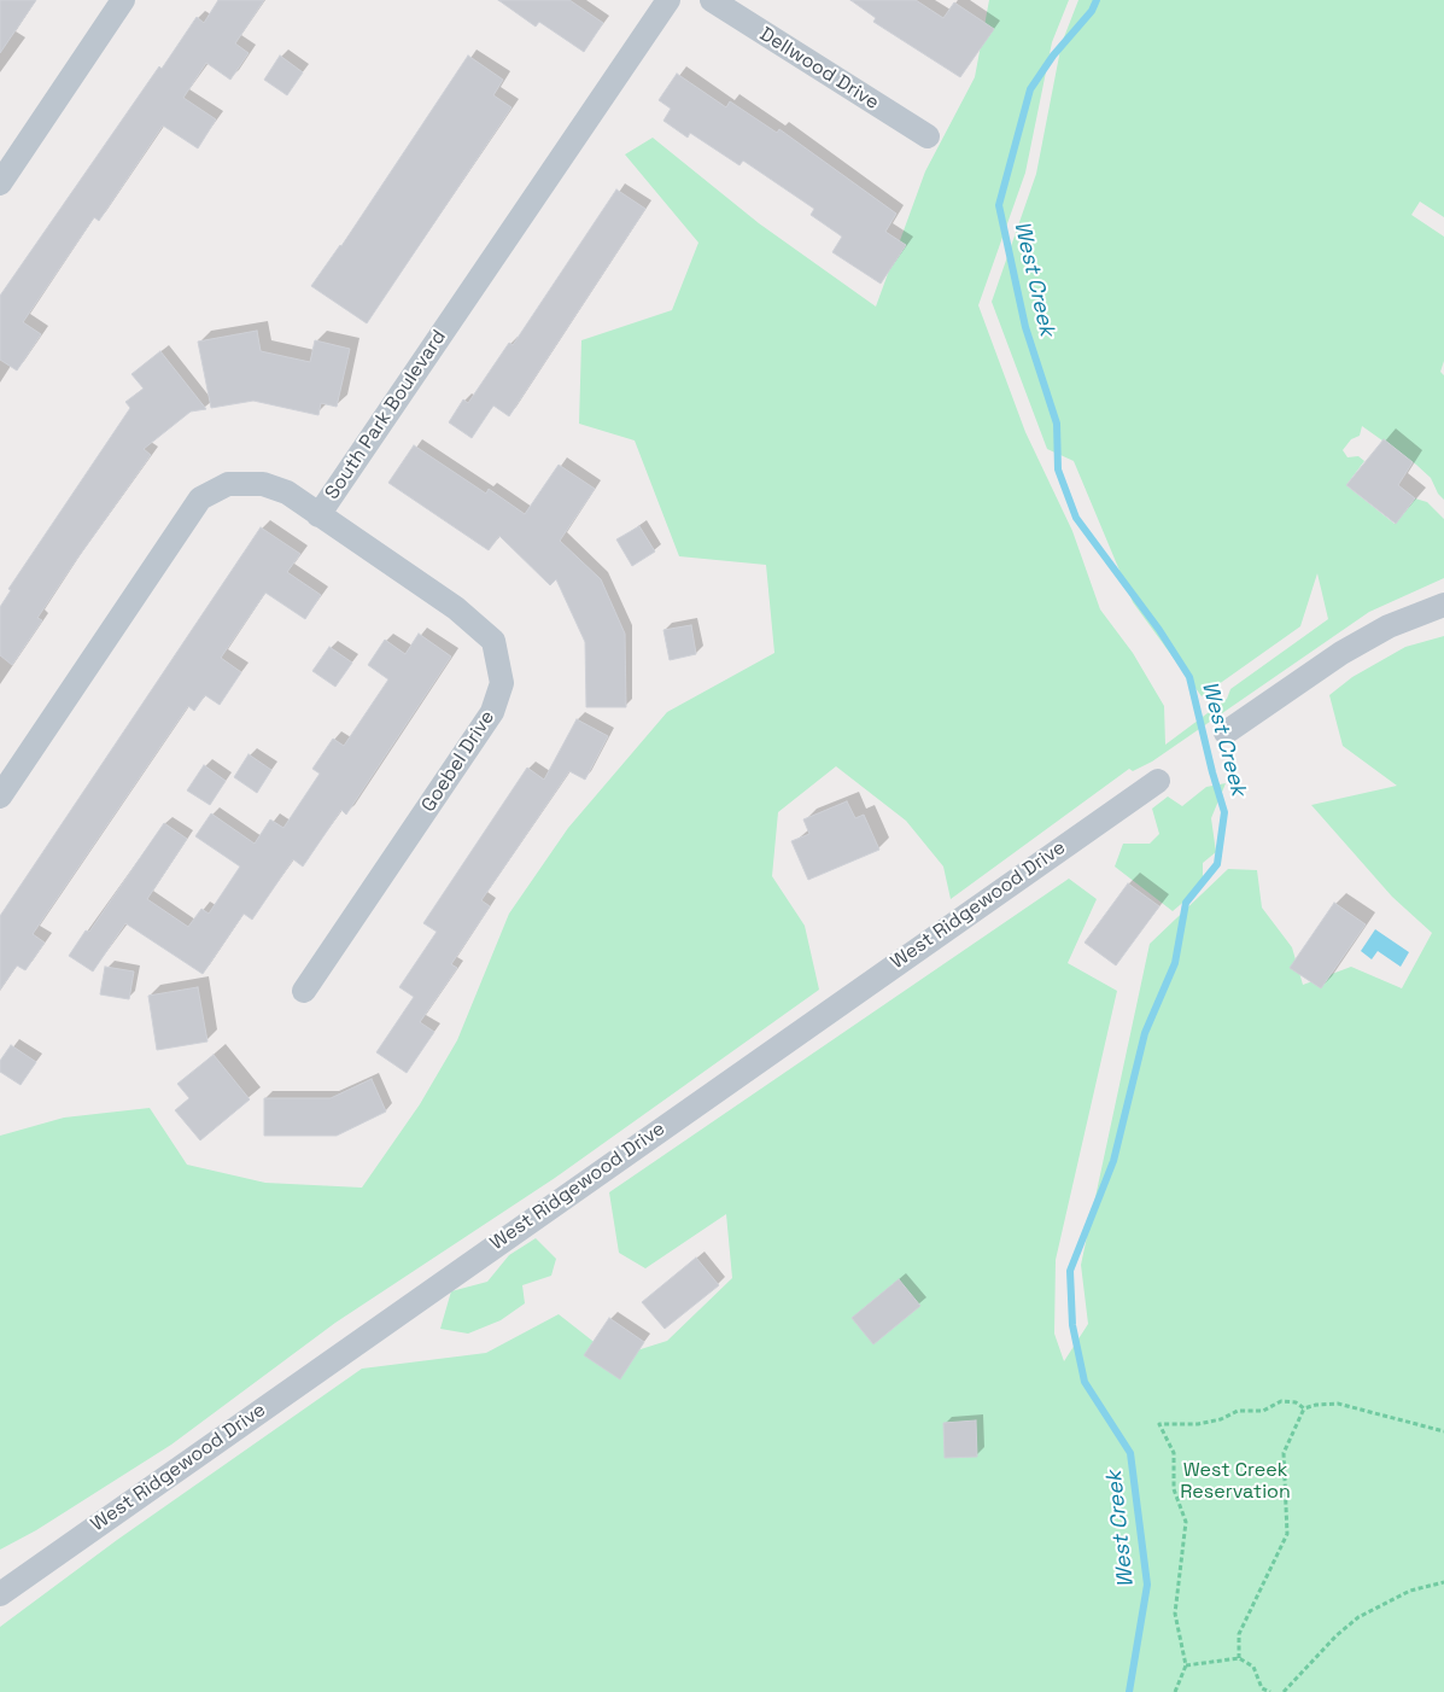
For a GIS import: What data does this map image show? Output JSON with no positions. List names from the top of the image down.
{
  "streets": {
    "street": [
      "Dellwood Drive",
      "South Park Boulevard",
      "Goebel Drive",
      "West Ridgewood Drive"
    ]
  },
  "crossings": [
    ["South Park Boulevard", "Goebel Drive"]
  ],
  "water": ["West Creek"],
  "parks": ["West Creek Reservation"]
}
